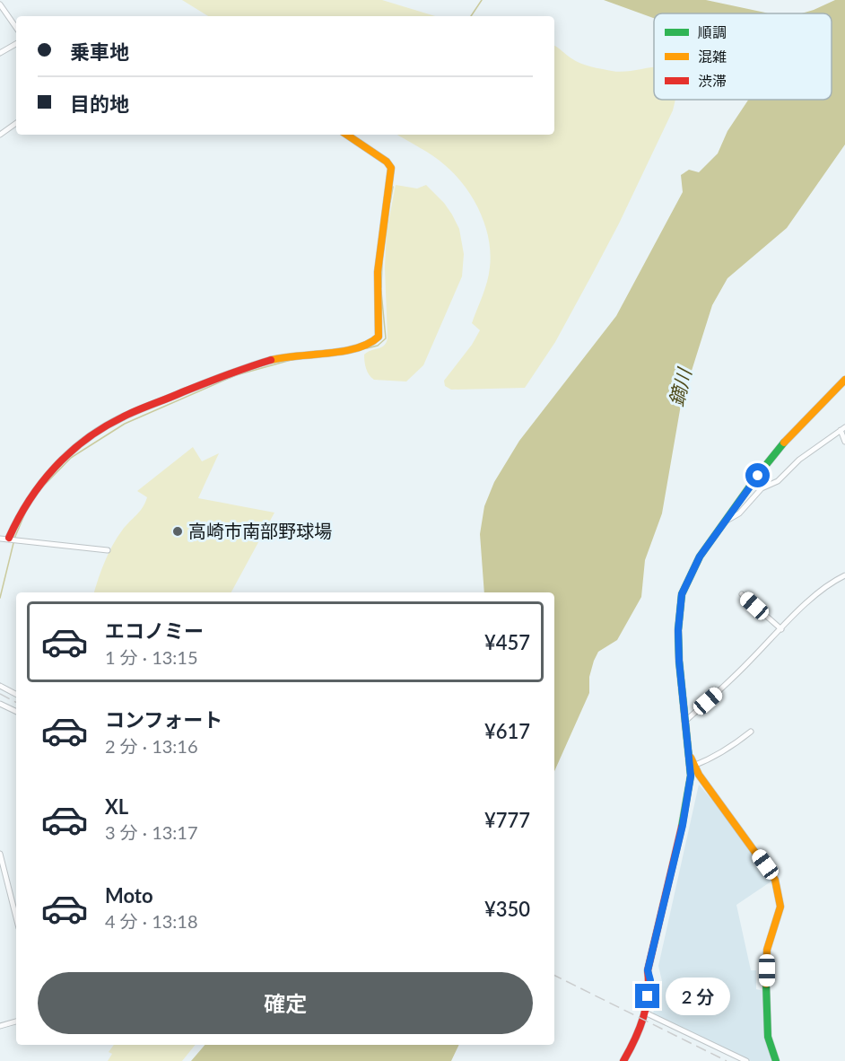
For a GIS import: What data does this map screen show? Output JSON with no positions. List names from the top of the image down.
{
  "water": ["鏑川"],
  "places": ["高崎市南部野球場"],
  "legend": ["順調", "混雑", "渋滞"],
  "page": {
    "banner": ["乗車地", "目的地"],
    "list": [
      {
        "name": "エコノミー",
        "note": "1 分 · 13:15",
        "value": "¥457"
      },
      {
        "name": "コンフォート",
        "note": "2 分 · 13:16",
        "value": "¥617"
      },
      {
        "name": "XL",
        "note": "3 分 · 13:17",
        "value": "¥777"
      },
      {
        "name": "Moto",
        "note": "4 分 · 13:18",
        "value": "¥350"
      }
    ],
    "buttons": "確定",
    "bubble": "2 分"
  }
}
